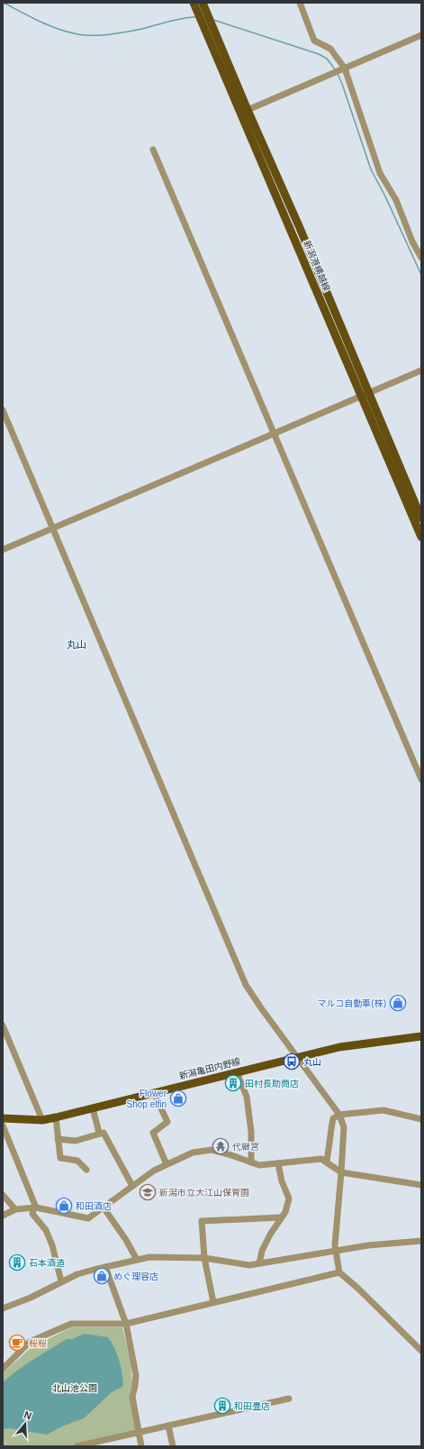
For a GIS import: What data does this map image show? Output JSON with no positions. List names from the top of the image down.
{
  "streets": {
    "main road": ["新潟港横越線", "新潟亀田内野線"]
  },
  "districts": ["丸山"],
  "parks": ["北山池公園"],
  "places": {
    "shop": [
      "マルコ自動車(株)",
      "Flower Shop elfin",
      "和田酒店",
      "めぐ理容店"
    ],
    "bus stop": ["丸山"],
    "building": ["田村長助商店", "石本酒造", "和田畳店"],
    "temple": ["代継宮"],
    "school or university": ["新潟市立大江山保育園"],
    "cafe": ["桜桜"]
  },
  "north": "top"
}
